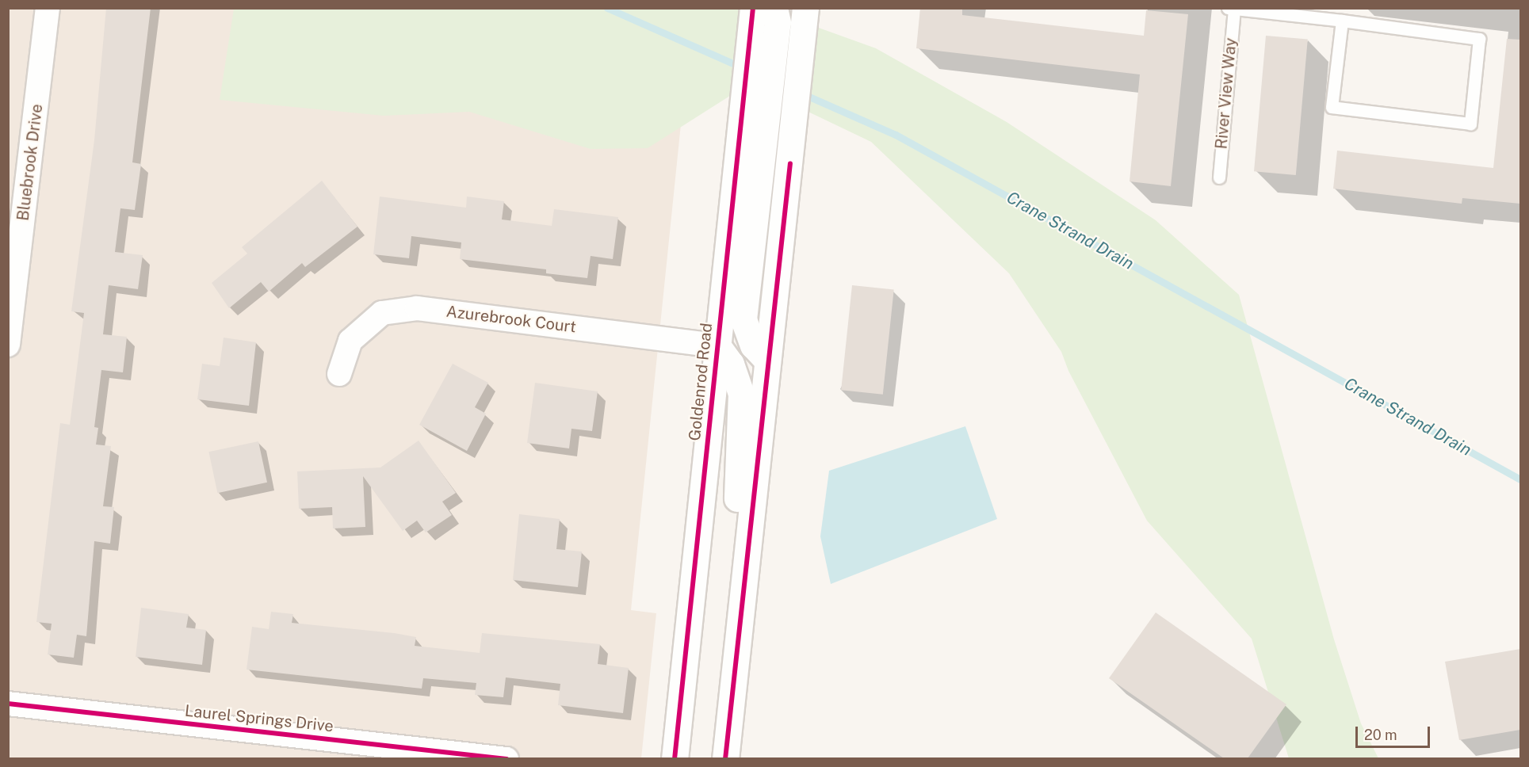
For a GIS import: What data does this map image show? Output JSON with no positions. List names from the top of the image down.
{
  "streets": {
    "main road": ["Goldenrod Road"],
    "street": ["Bluebrook Drive", "Azurebrook Court", "Laurel Springs Drive"],
    "lane": ["River View Way"]
  },
  "crossings": [
    ["Azurebrook Court", "Goldenrod Road"]
  ],
  "water": ["Crane Strand Drain"],
  "scale_bar": "20 m"
}
